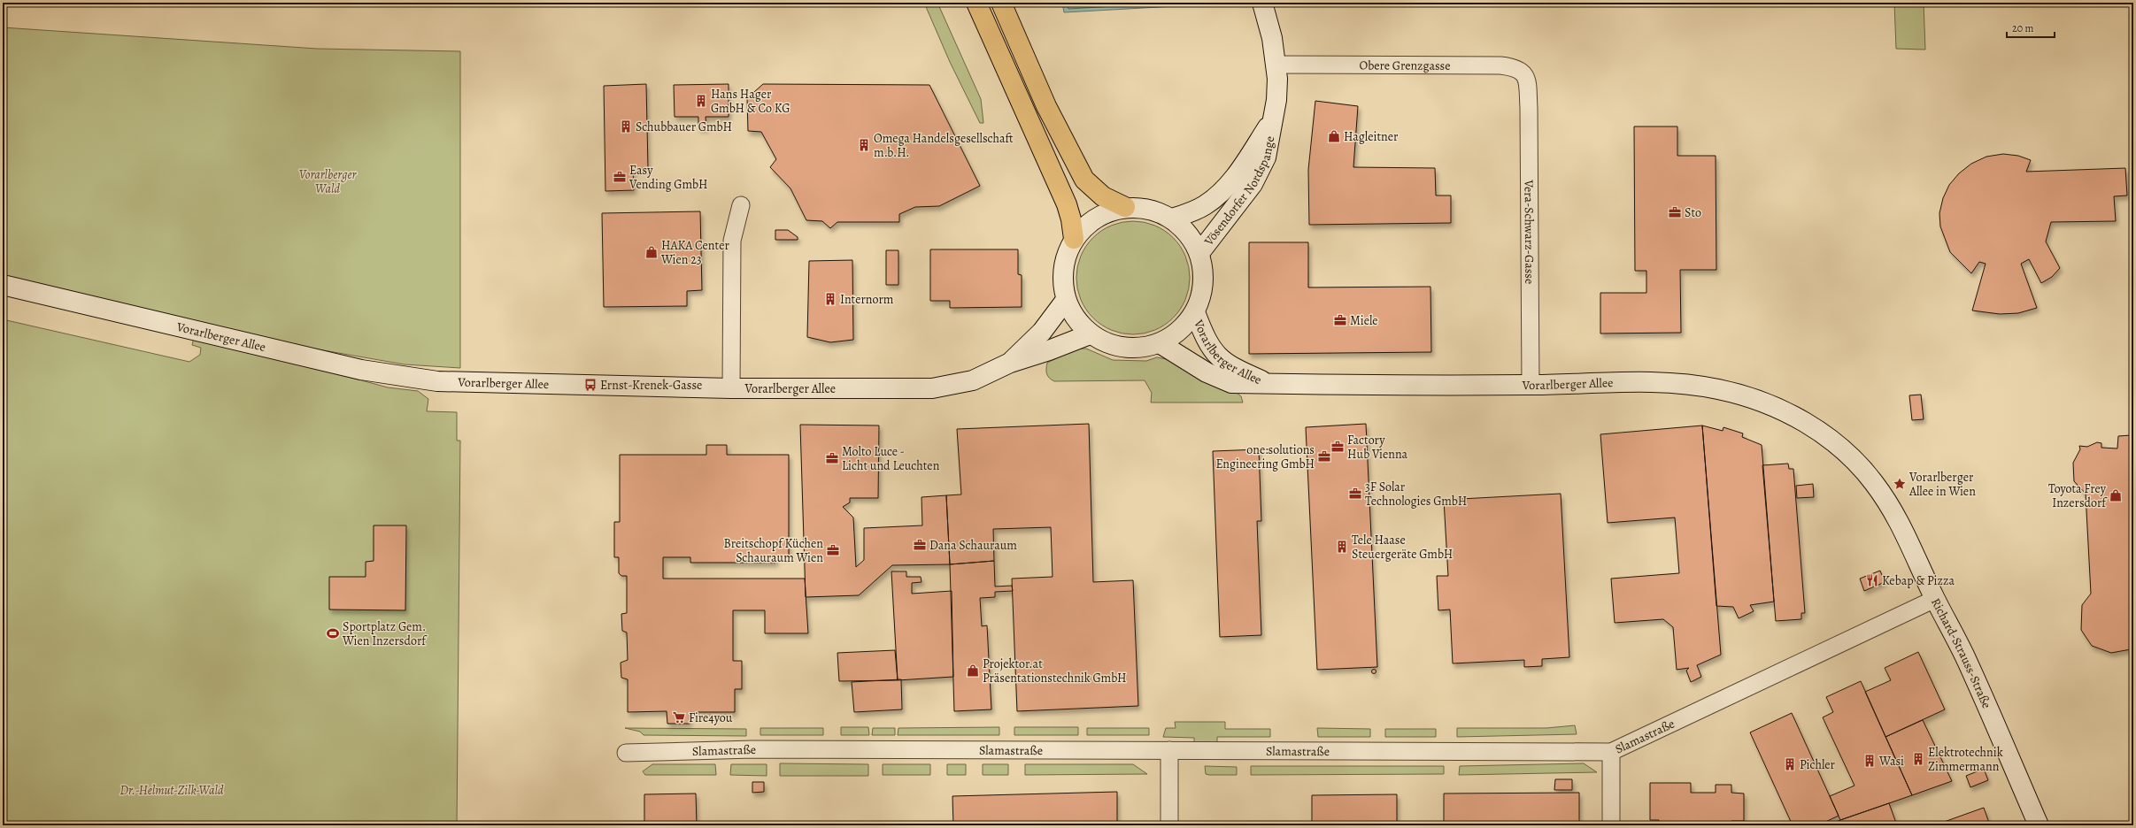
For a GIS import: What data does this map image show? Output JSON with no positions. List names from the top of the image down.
{
  "streets": {
    "main road": ["Vösendorfer Nordspange", "Vorarlberger Allee", "Richard-Strauss-Straße"],
    "street": ["Obere Grenzgasse", "Vera-Schwarz-Gasse", "Slamastraße"]
  },
  "crossings": [
    ["Obere Grenzgasse", "Vösendorfer Nordspange"],
    ["Obere Grenzgasse", "Vera-Schwarz-Gasse"],
    ["Vera-Schwarz-Gasse", "Vorarlberger Allee"],
    ["Vorarlberger Allee", "Richard-Strauss-Straße"],
    ["Richard-Strauss-Straße", "Slamastraße"]
  ],
  "parks": ["Vorarlberger Wald", "Dr.-Helmut-Zilk-Wald"],
  "places": {
    "building": [
      "Hans Hager GmbH & Co KG",
      "Schubbauer GmbH",
      "Omega Handelsgesellschaft m.b.H.",
      "Internorm",
      "Tele Haase Steuergeräte GmbH",
      "Elektrotechnik Zimmermann",
      "Wasi",
      "Pichler"
    ],
    "shop": [
      "Hagleitner",
      "HAKA Center Wien 23",
      "Toyota Frey Inzersdorf",
      "Projektor.at Präsentationstechnik GmbH"
    ],
    "office": [
      "Easy Vending GmbH",
      "Sto",
      "Miele",
      "Factory Hub Vienna",
      "one:solutions Engineering GmbH",
      "Molto Luce - Licht und Leuchten",
      "3F Solar Technologies GmbH",
      "Dana Schauraum",
      "Breitschopf Küchen Schauraum Wien"
    ],
    "bus stop": ["Ernst-Krenek-Gasse"],
    "place": ["Vorarlberger Allee in Wien"],
    "restaurant": ["Kebap & Pizza"],
    "sports": ["Sportplatz Gem. Wien Inzersdorf"],
    "supermarket": ["Fire4you"]
  },
  "scale_bar": "20 m"
}
